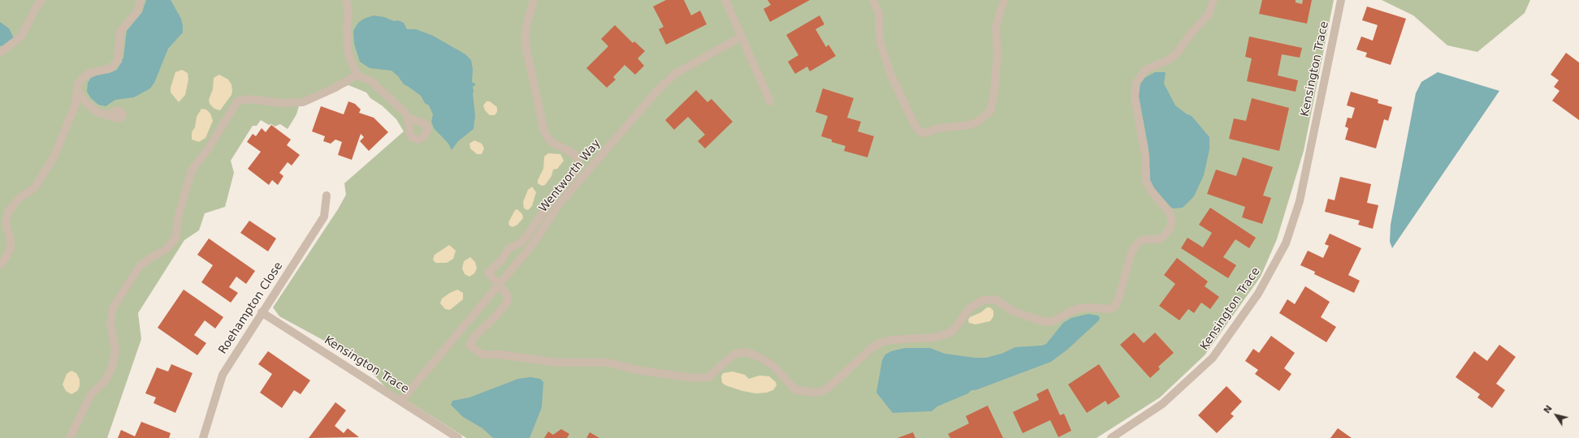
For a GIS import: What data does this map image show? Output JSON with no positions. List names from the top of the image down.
{
  "streets": {
    "street": ["Kensington Trace", "Wentworth Way", "Roehampton Close"]
  },
  "crossings": [
    ["Kensington Trace", "Wentworth Way"],
    ["Kensington Trace", "Roehampton Close"]
  ],
  "north": "top left"
}
